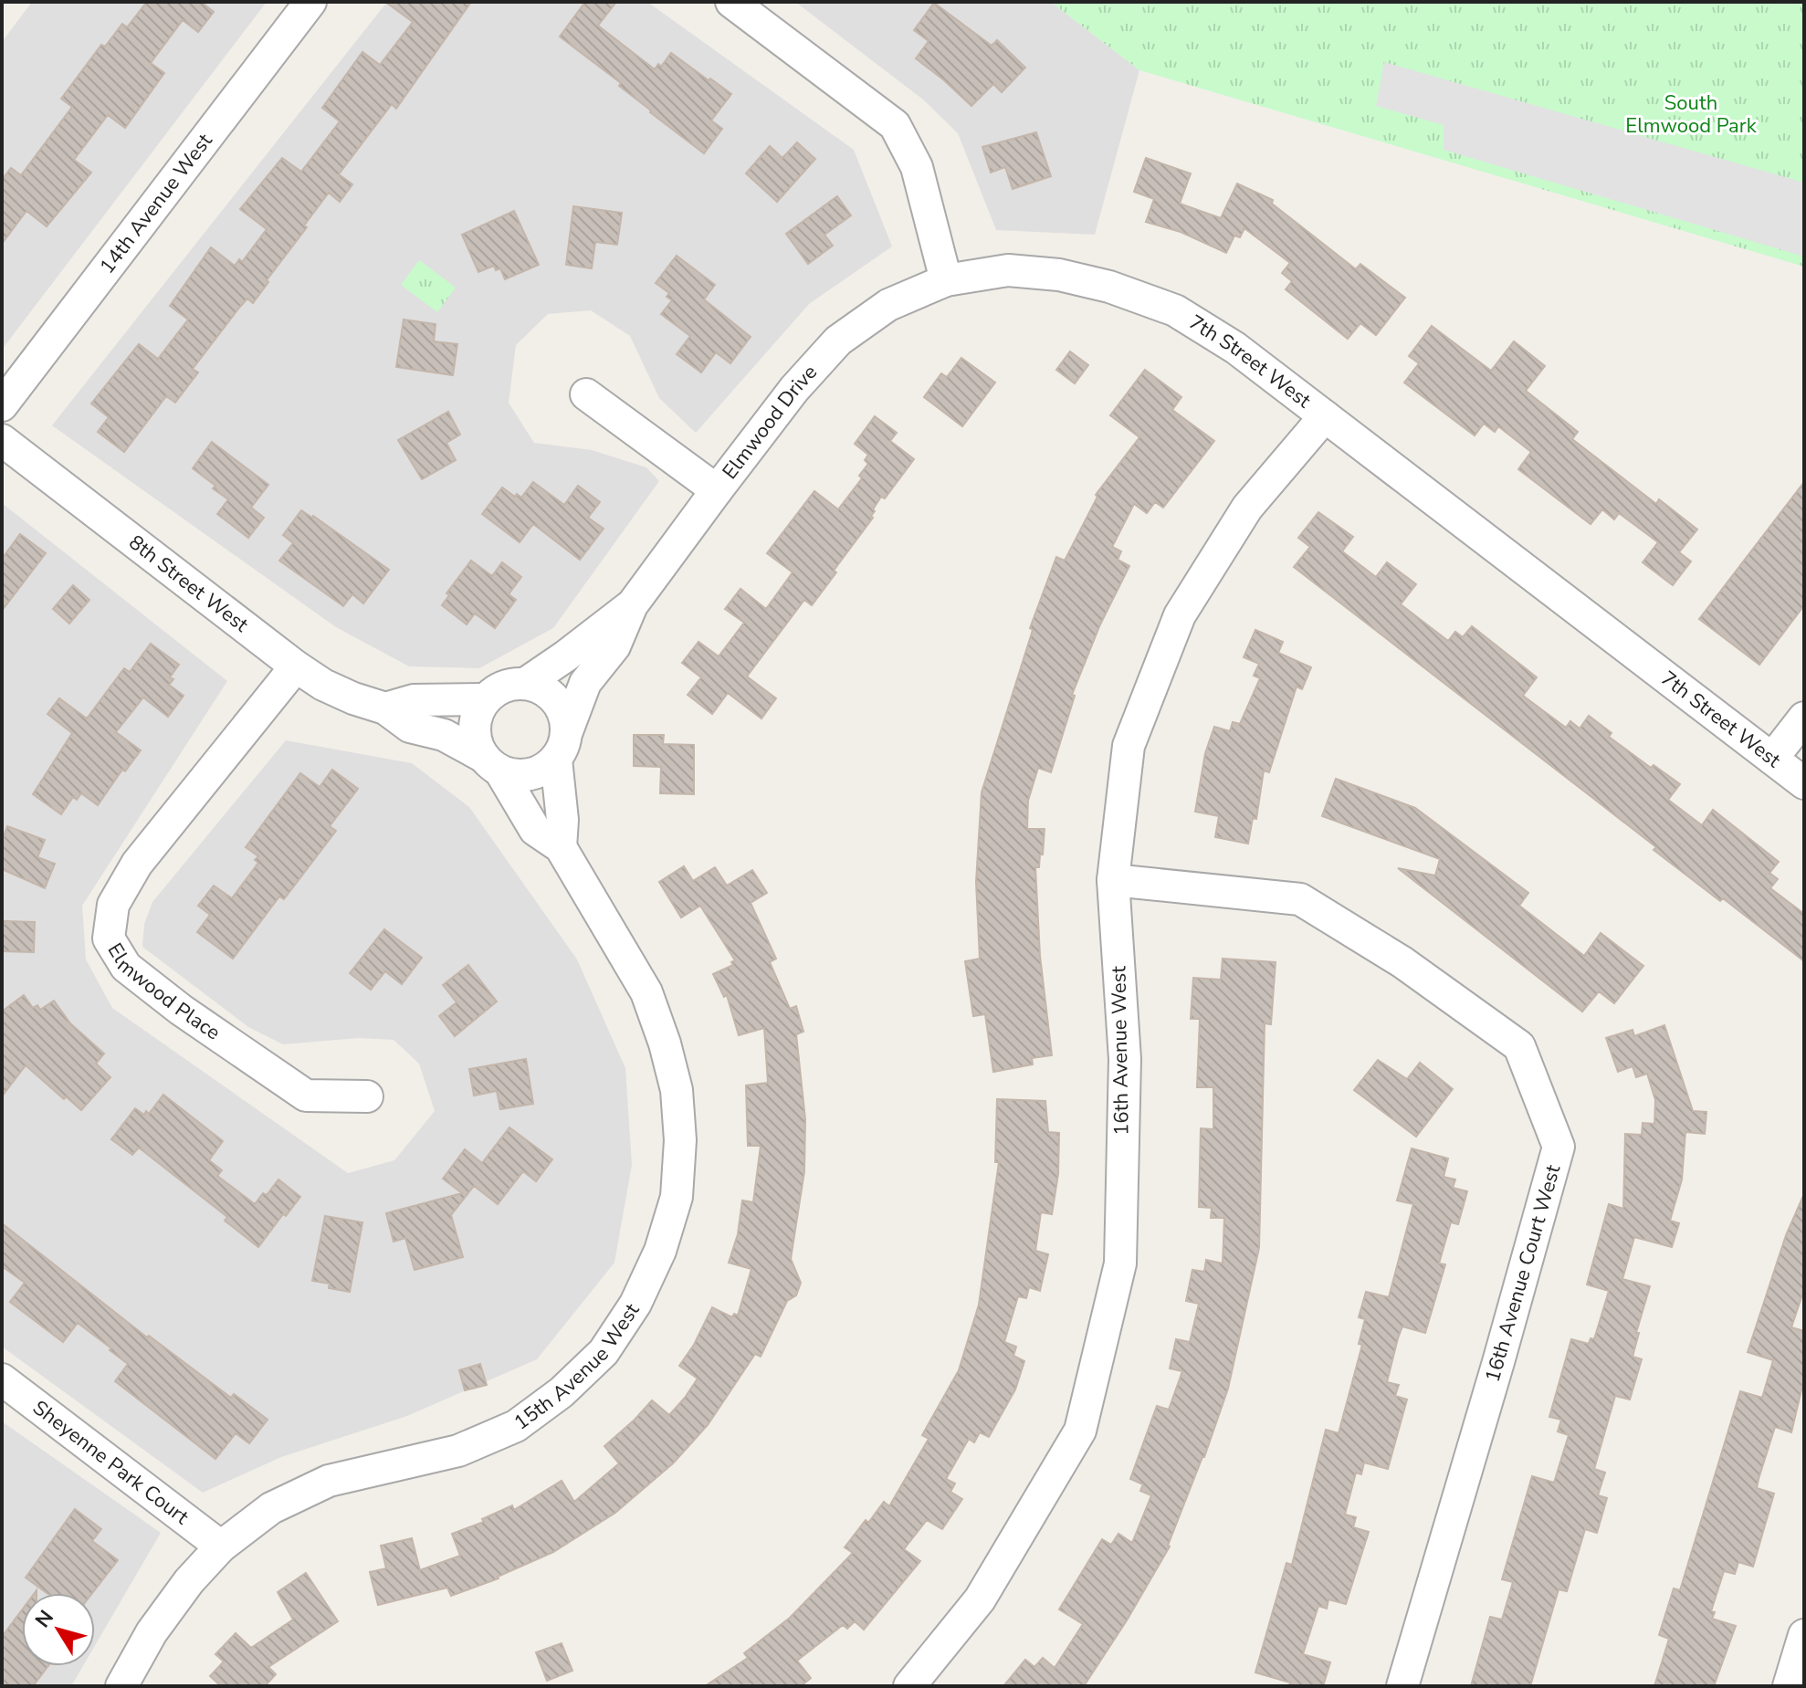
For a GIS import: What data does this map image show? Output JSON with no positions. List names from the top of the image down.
{
  "streets": {
    "street": [
      "14th Avenue West",
      "7th Street West",
      "Elmwood Drive",
      "8th Street West",
      "Elmwood Place",
      "16th Avenue West",
      "16th Avenue Court West",
      "15th Avenue West",
      "Sheyenne Park Court"
    ]
  },
  "crossings": [
    ["7th Street West", "Elmwood Drive"],
    ["7th Street West", "16th Avenue West"],
    ["Elmwood Drive", "8th Street West"],
    ["Elmwood Drive", "15th Avenue West"],
    ["8th Street West", "Elmwood Place"],
    ["8th Street West", "15th Avenue West"],
    ["16th Avenue West", "16th Avenue Court West"],
    ["15th Avenue West", "Sheyenne Park Court"]
  ],
  "parks": ["South Elmwood Park"],
  "north": "top left"
}
